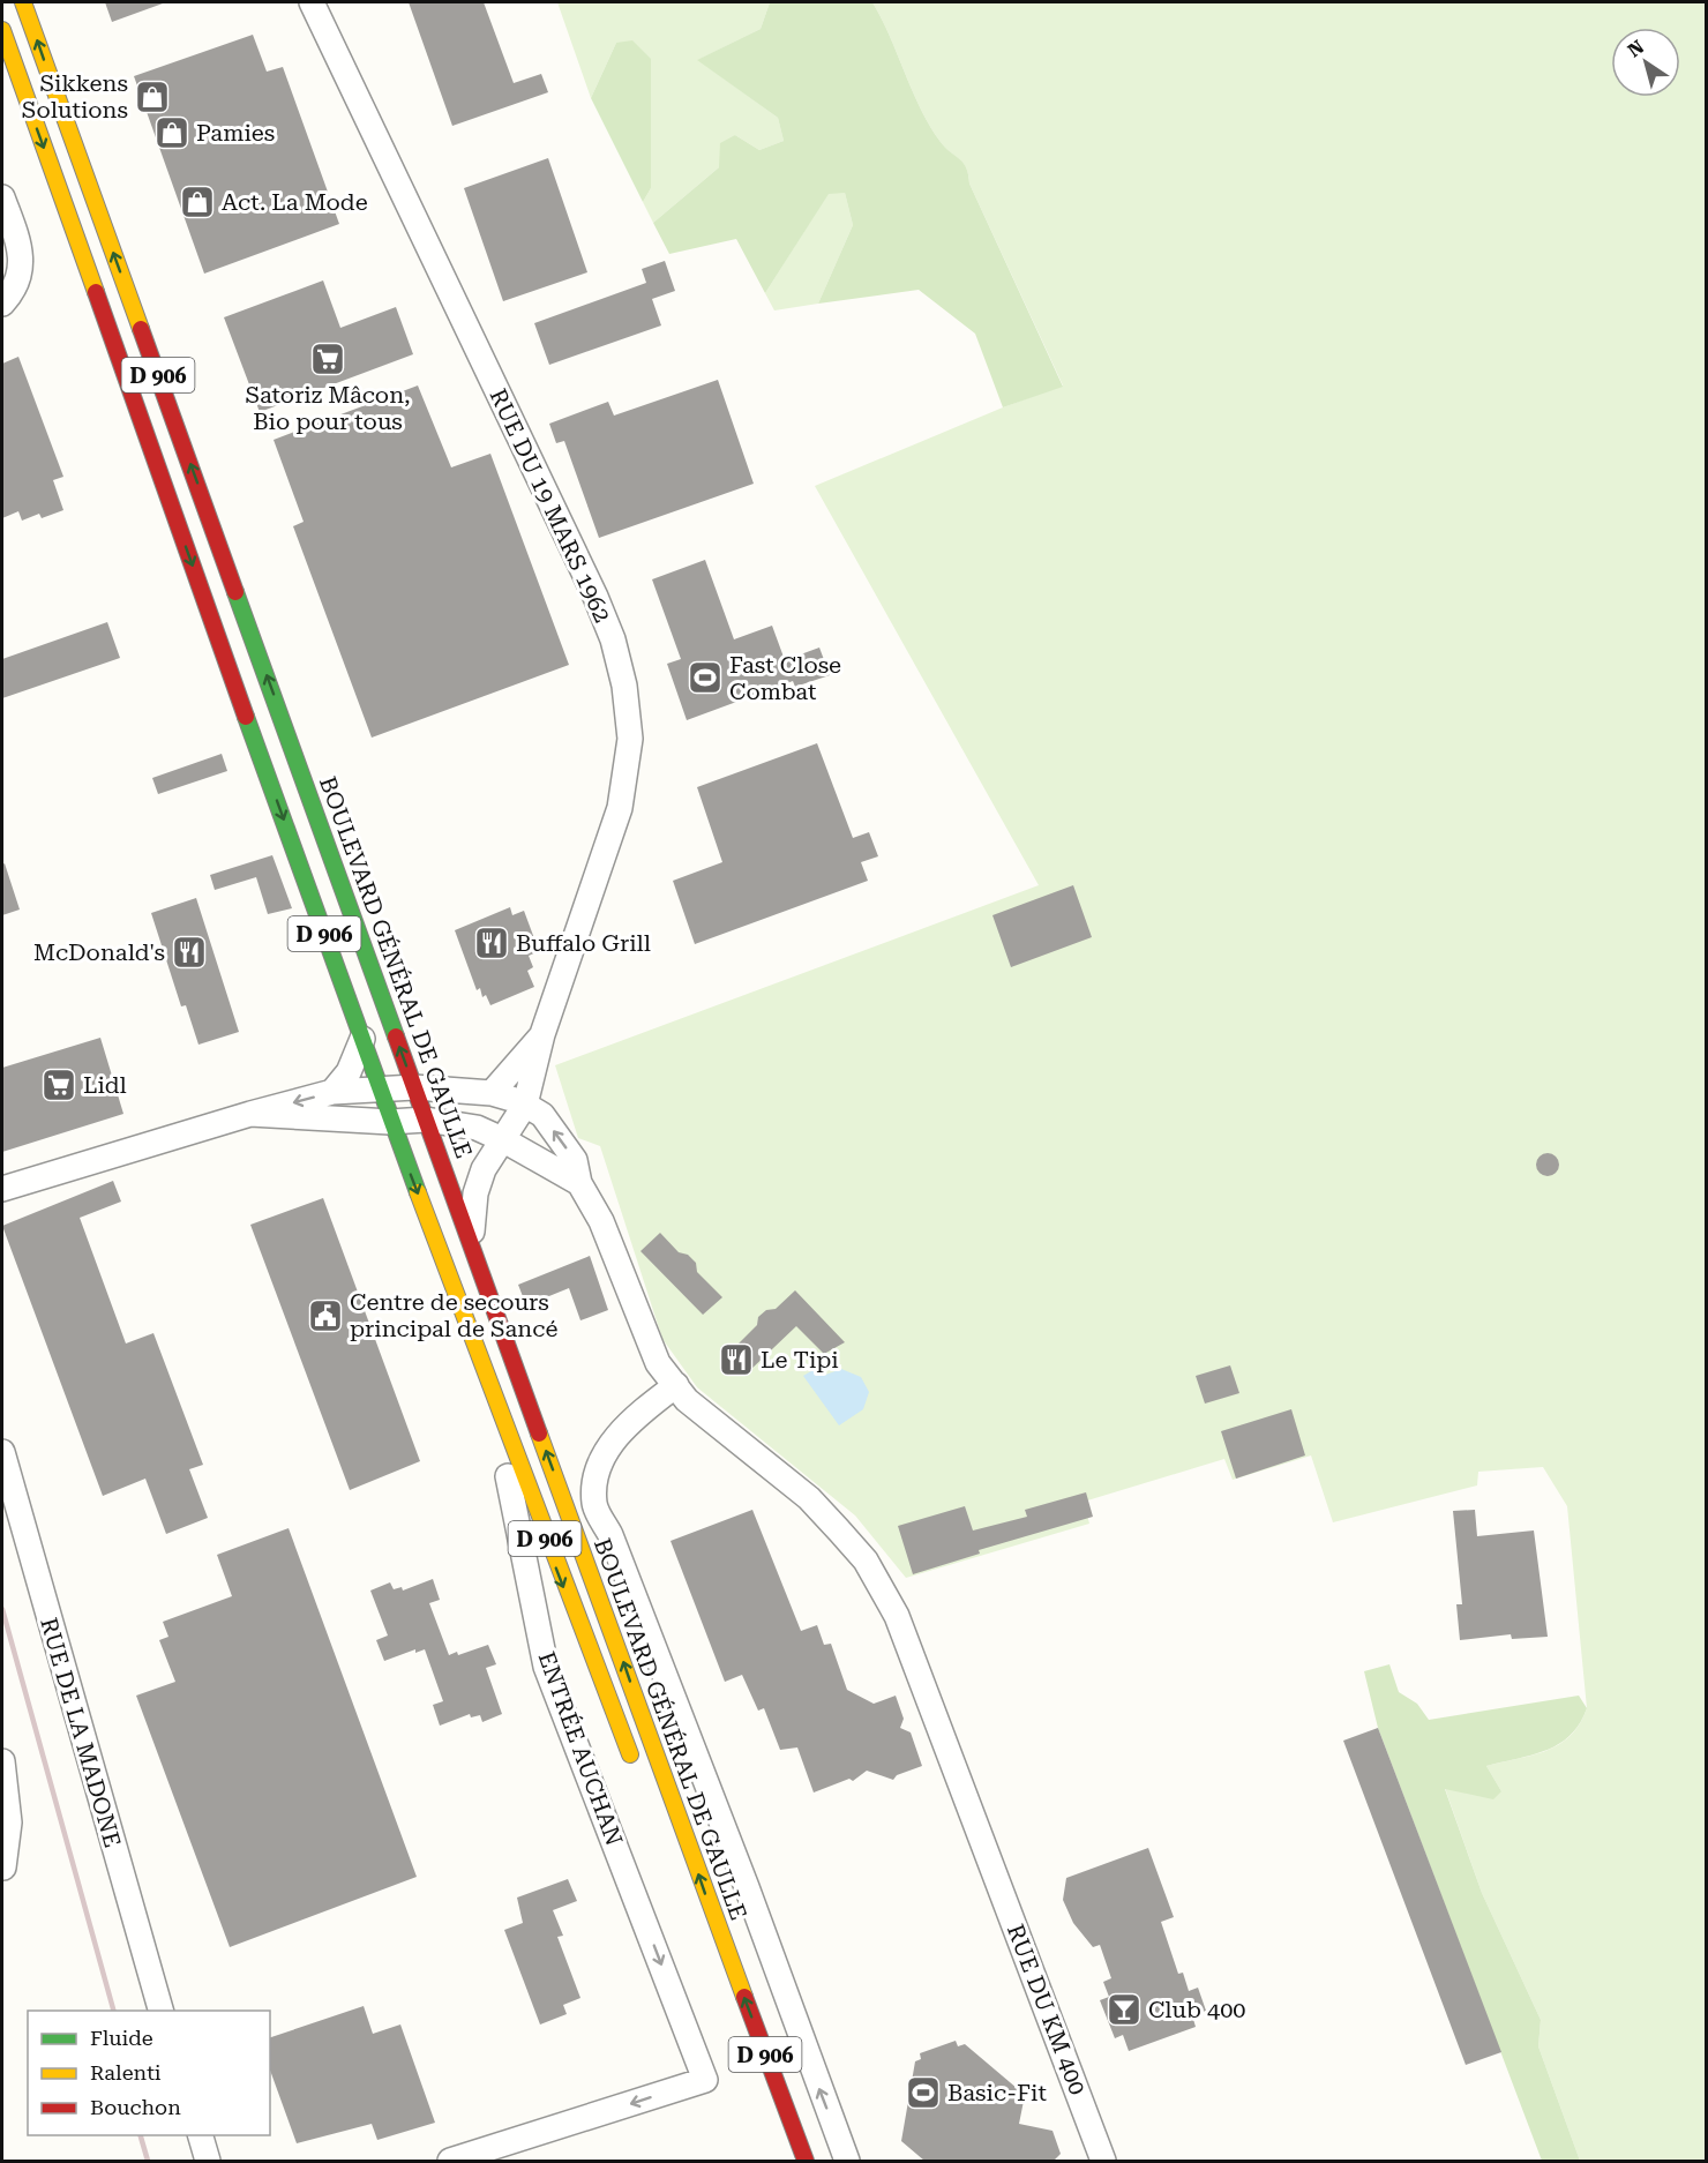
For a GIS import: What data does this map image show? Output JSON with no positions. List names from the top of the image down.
{
  "streets": {
    "main road": ["D 906", "BOULEVARD GÉNÉRAL DE GAULLE"],
    "street": [
      "RUE DU 19 MARS 1962",
      "RUE DE LA MADONE",
      "ENTRÉE AUCHAN",
      "RUE DU KM 400"
    ]
  },
  "crossings": [
    ["RUE DU 19 MARS 1962", "BOULEVARD GÉNÉRAL DE GAULLE"],
    ["RUE DU 19 MARS 1962", "RUE DU KM 400"],
    ["BOULEVARD GÉNÉRAL DE GAULLE", "ENTRÉE AUCHAN"]
  ],
  "places": {
    "shop": ["Sikkens Solutions", "Pamies", "Act. La Mode"],
    "supermarket": ["Satoriz Mâcon, Bio pour tous", "Lidl"],
    "sports": ["Fast Close Combat", "Basic-Fit"],
    "restaurant": ["Buffalo Grill", "McDonald's", "Le Tipi"],
    "public building": ["Centre de secours principal de Sancé"],
    "bar": ["Club 400"]
  },
  "legend": ["Fluide", "Ralenti", "Bouchon"],
  "north": "top left"
}
